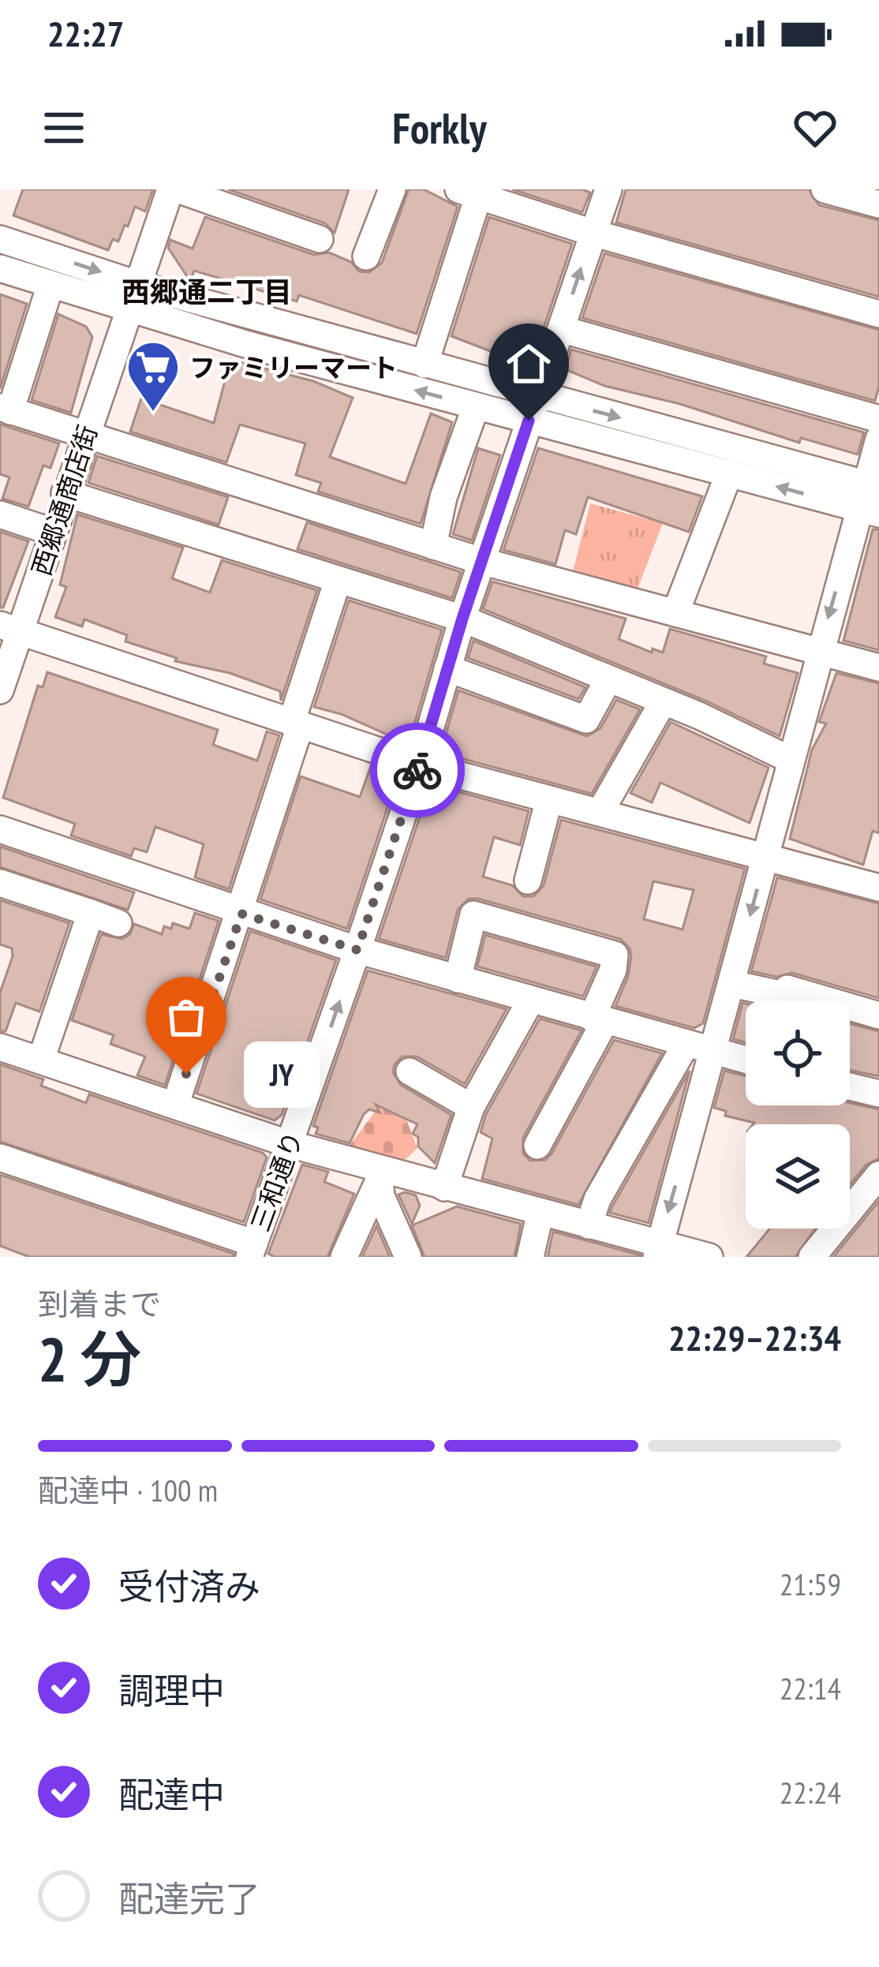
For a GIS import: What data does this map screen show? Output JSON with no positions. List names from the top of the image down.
{
  "streets": {
    "street": ["西郷通商店街", "三和通り"]
  },
  "districts": ["西郷通二丁目"],
  "places": {
    "supermarket": ["ファミリーマート"],
    "other": ["JY"]
  },
  "page": {
    "status": "22:27",
    "header": "Forkly",
    "bubble": "JY",
    "heading": ["2 分", "到着まで", "22:29–22:34"],
    "bar": "配達中 · 100 m",
    "list": [
      ["受付済み", "21:59"],
      ["調理中", "22:14"],
      ["配達中", "22:24"],
      "配達完了"
    ]
  }
}
